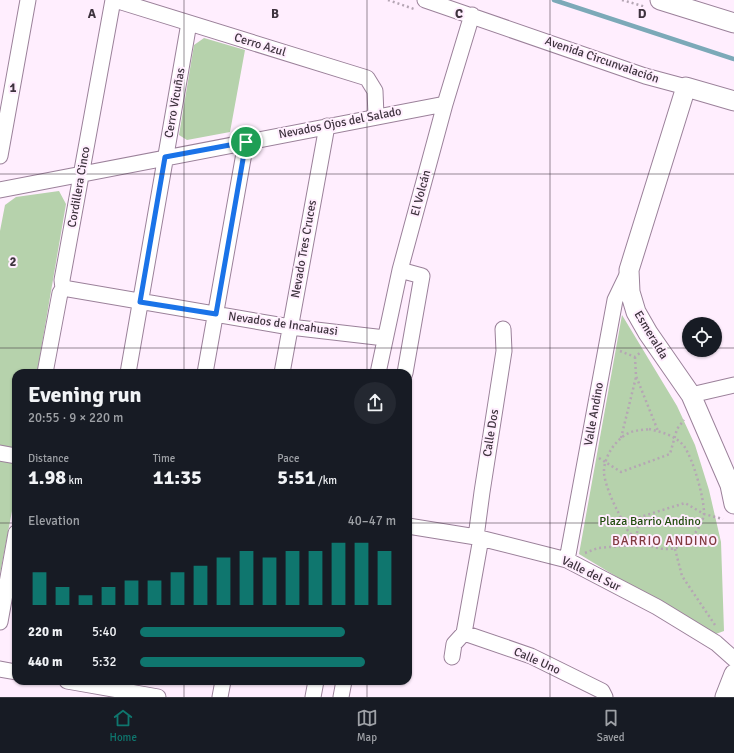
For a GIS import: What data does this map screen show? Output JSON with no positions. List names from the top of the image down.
{
  "streets": {
    "street": [
      "Cerro Azul",
      "Avenida Circunvalación",
      "Cerro Vicuñas",
      "Nevados Ojos del Salado",
      "Cordillera Cinco",
      "El Volcán",
      "Nevado Tres Cruces",
      "Nevados de Incahuasi",
      "Esmeralda",
      "Valle Andino",
      "Calle Dos",
      "Valle del Sur",
      "Calle Uno"
    ]
  },
  "crossings": [
    ["Cerro Azul", "Cerro Vicuñas"],
    ["Cerro Azul", "Nevados Ojos del Salado"],
    ["Cerro Azul", "Cordillera Cinco"],
    ["Avenida Circunvalación", "El Volcán"],
    ["Avenida Circunvalación", "Esmeralda"],
    ["Cerro Vicuñas", "Nevados Ojos del Salado"],
    ["Cerro Vicuñas", "Nevados de Incahuasi"],
    ["Nevados Ojos del Salado", "Cordillera Cinco"],
    ["Nevados Ojos del Salado", "El Volcán"],
    ["Nevados Ojos del Salado", "Nevado Tres Cruces"],
    ["Cordillera Cinco", "Nevados de Incahuasi"],
    ["El Volcán", "Nevados de Incahuasi"],
    ["Nevado Tres Cruces", "Nevados de Incahuasi"],
    ["Esmeralda", "Valle Andino"],
    ["Valle Andino", "Valle del Sur"],
    ["Calle Dos", "Valle del Sur"]
  ],
  "districts": ["BARRIO ANDINO"],
  "parks": ["Plaza Barrio Andino"],
  "page": {
    "heading": ["Evening run", "20:55 · 9 × 220 m"],
    "stats": [
      ["Distance", "1.98 km"],
      ["Time", "11:35"],
      ["Pace", "5:51 /km"]
    ],
    "chart": ["Elevation", "40–47 m"],
    "list": [
      {
        "name": "220 m",
        "note": "5:40"
      },
      {
        "name": "440 m",
        "note": "5:32"
      }
    ],
    "tabs": ["Home", "Map", "Saved"]
  },
  "grid": {
    "columns": [
      "A",
      "B",
      "C",
      "D"
    ],
    "rows": ["1", "2"]
  }
}
